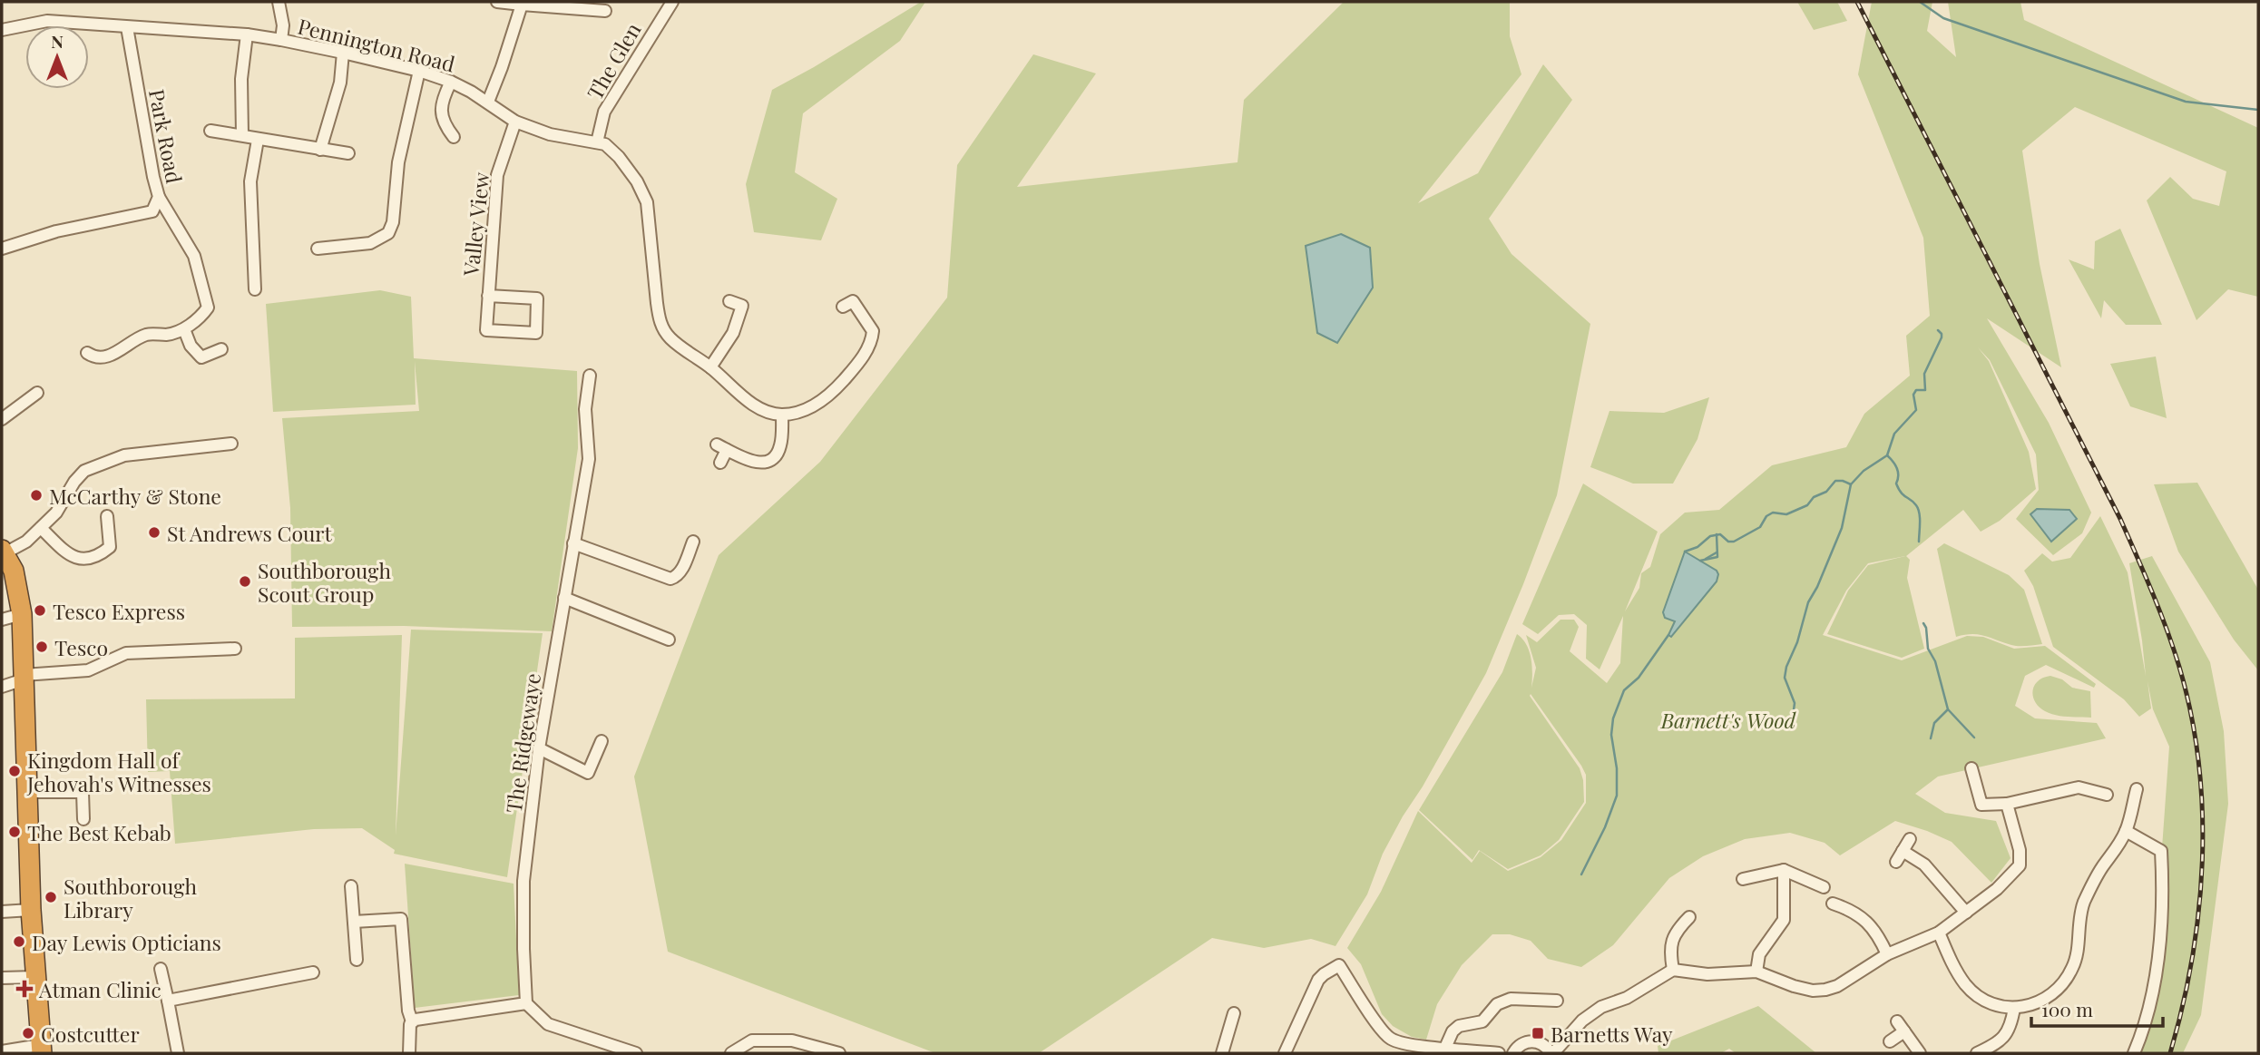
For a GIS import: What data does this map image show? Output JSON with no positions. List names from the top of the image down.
{
  "streets": {
    "street": [
      "Pennington Road",
      "The Glen",
      "Park Road",
      "Valley View",
      "The Ridgewaye"
    ]
  },
  "crossings": [
    ["Pennington Road", "The Glen"],
    ["Pennington Road", "Park Road"],
    ["Pennington Road", "Valley View"]
  ],
  "parks": ["Barnett's Wood"],
  "places": {
    "other": [
      "McCarthy & Stone",
      "St Andrews Court",
      "Southborough Scout Group",
      "Tesco Express",
      "Tesco",
      "Kingdom Hall of Jehovah's Witnesses",
      "The Best Kebab",
      "Southborough Library",
      "Day Lewis Opticians",
      "Costcutter"
    ],
    "health": ["Atman Clinic"],
    "transit": ["Barnetts Way"]
  },
  "scale_bar": "100 m",
  "north": "top"
}
